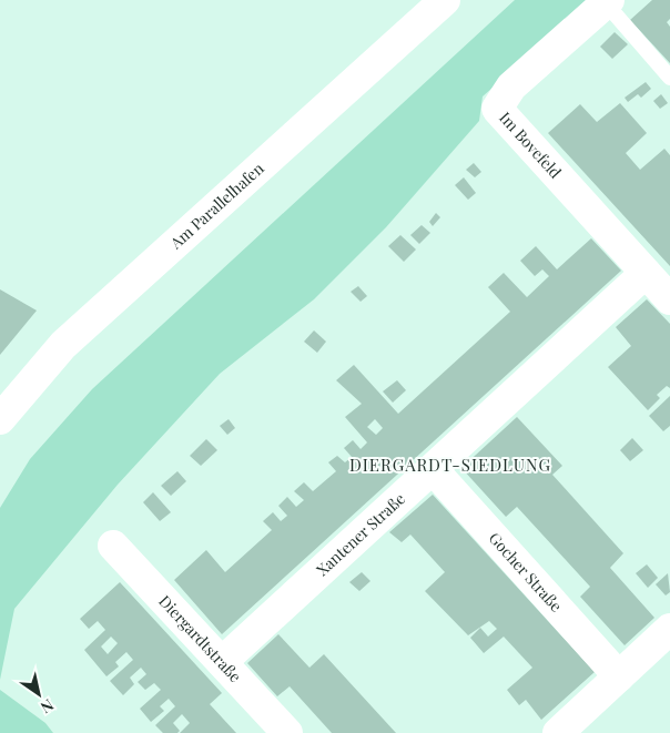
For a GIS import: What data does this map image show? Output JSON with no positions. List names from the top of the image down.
{
  "streets": {
    "street": [
      "Im Bovefeld",
      "Am Parallelhafen",
      "Xantener Straße",
      "Gocher Straße",
      "Diergardtstraße"
    ]
  },
  "crossings": [
    ["Im Bovefeld", "Xantener Straße"],
    ["Xantener Straße", "Gocher Straße"],
    ["Xantener Straße", "Diergardtstraße"]
  ],
  "districts": ["DIERGARDT-SIEDLUNG"],
  "north": "bottom right"
}
